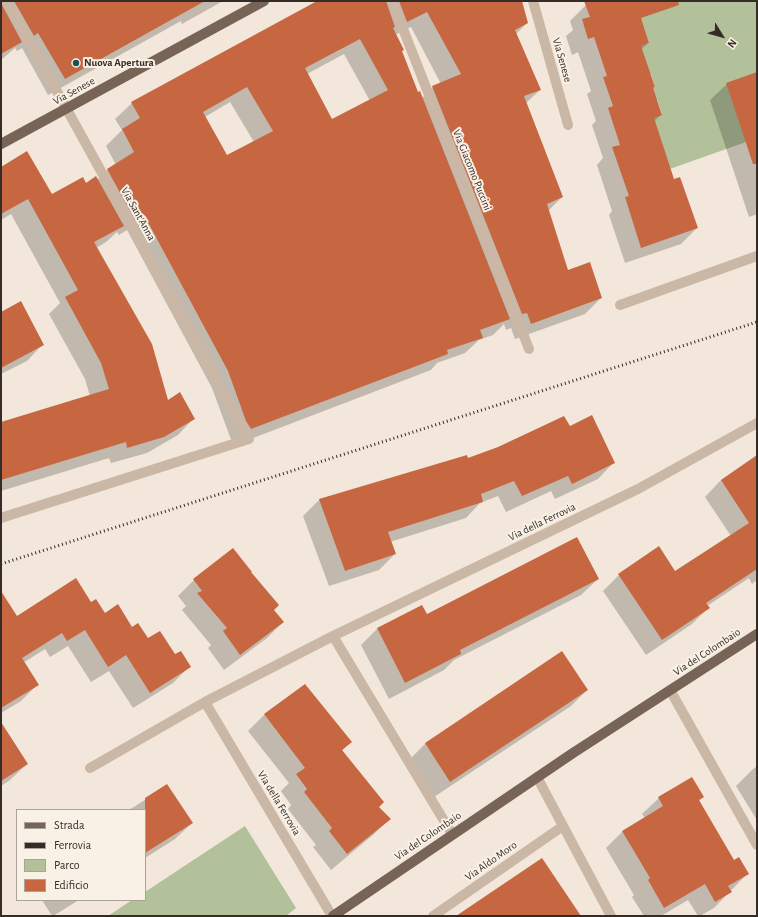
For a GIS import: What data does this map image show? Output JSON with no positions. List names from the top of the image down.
{
  "streets": {
    "main road": ["Via Senese", "Via del Colombaio"],
    "street": [
      "Via Giacomo Puccini",
      "Via Sant'Anna",
      "Via della Ferrovia",
      "Via Aldo Moro"
    ]
  },
  "crossings": [
    ["Via Senese", "Via Sant'Anna"],
    ["Via della Ferrovia", "Via del Colombaio"]
  ],
  "places": ["Nuova Apertura"],
  "legend": [
    "Strada",
    "Ferrovia",
    "Parco",
    "Edificio"
  ],
  "north": "bottom right"
}
